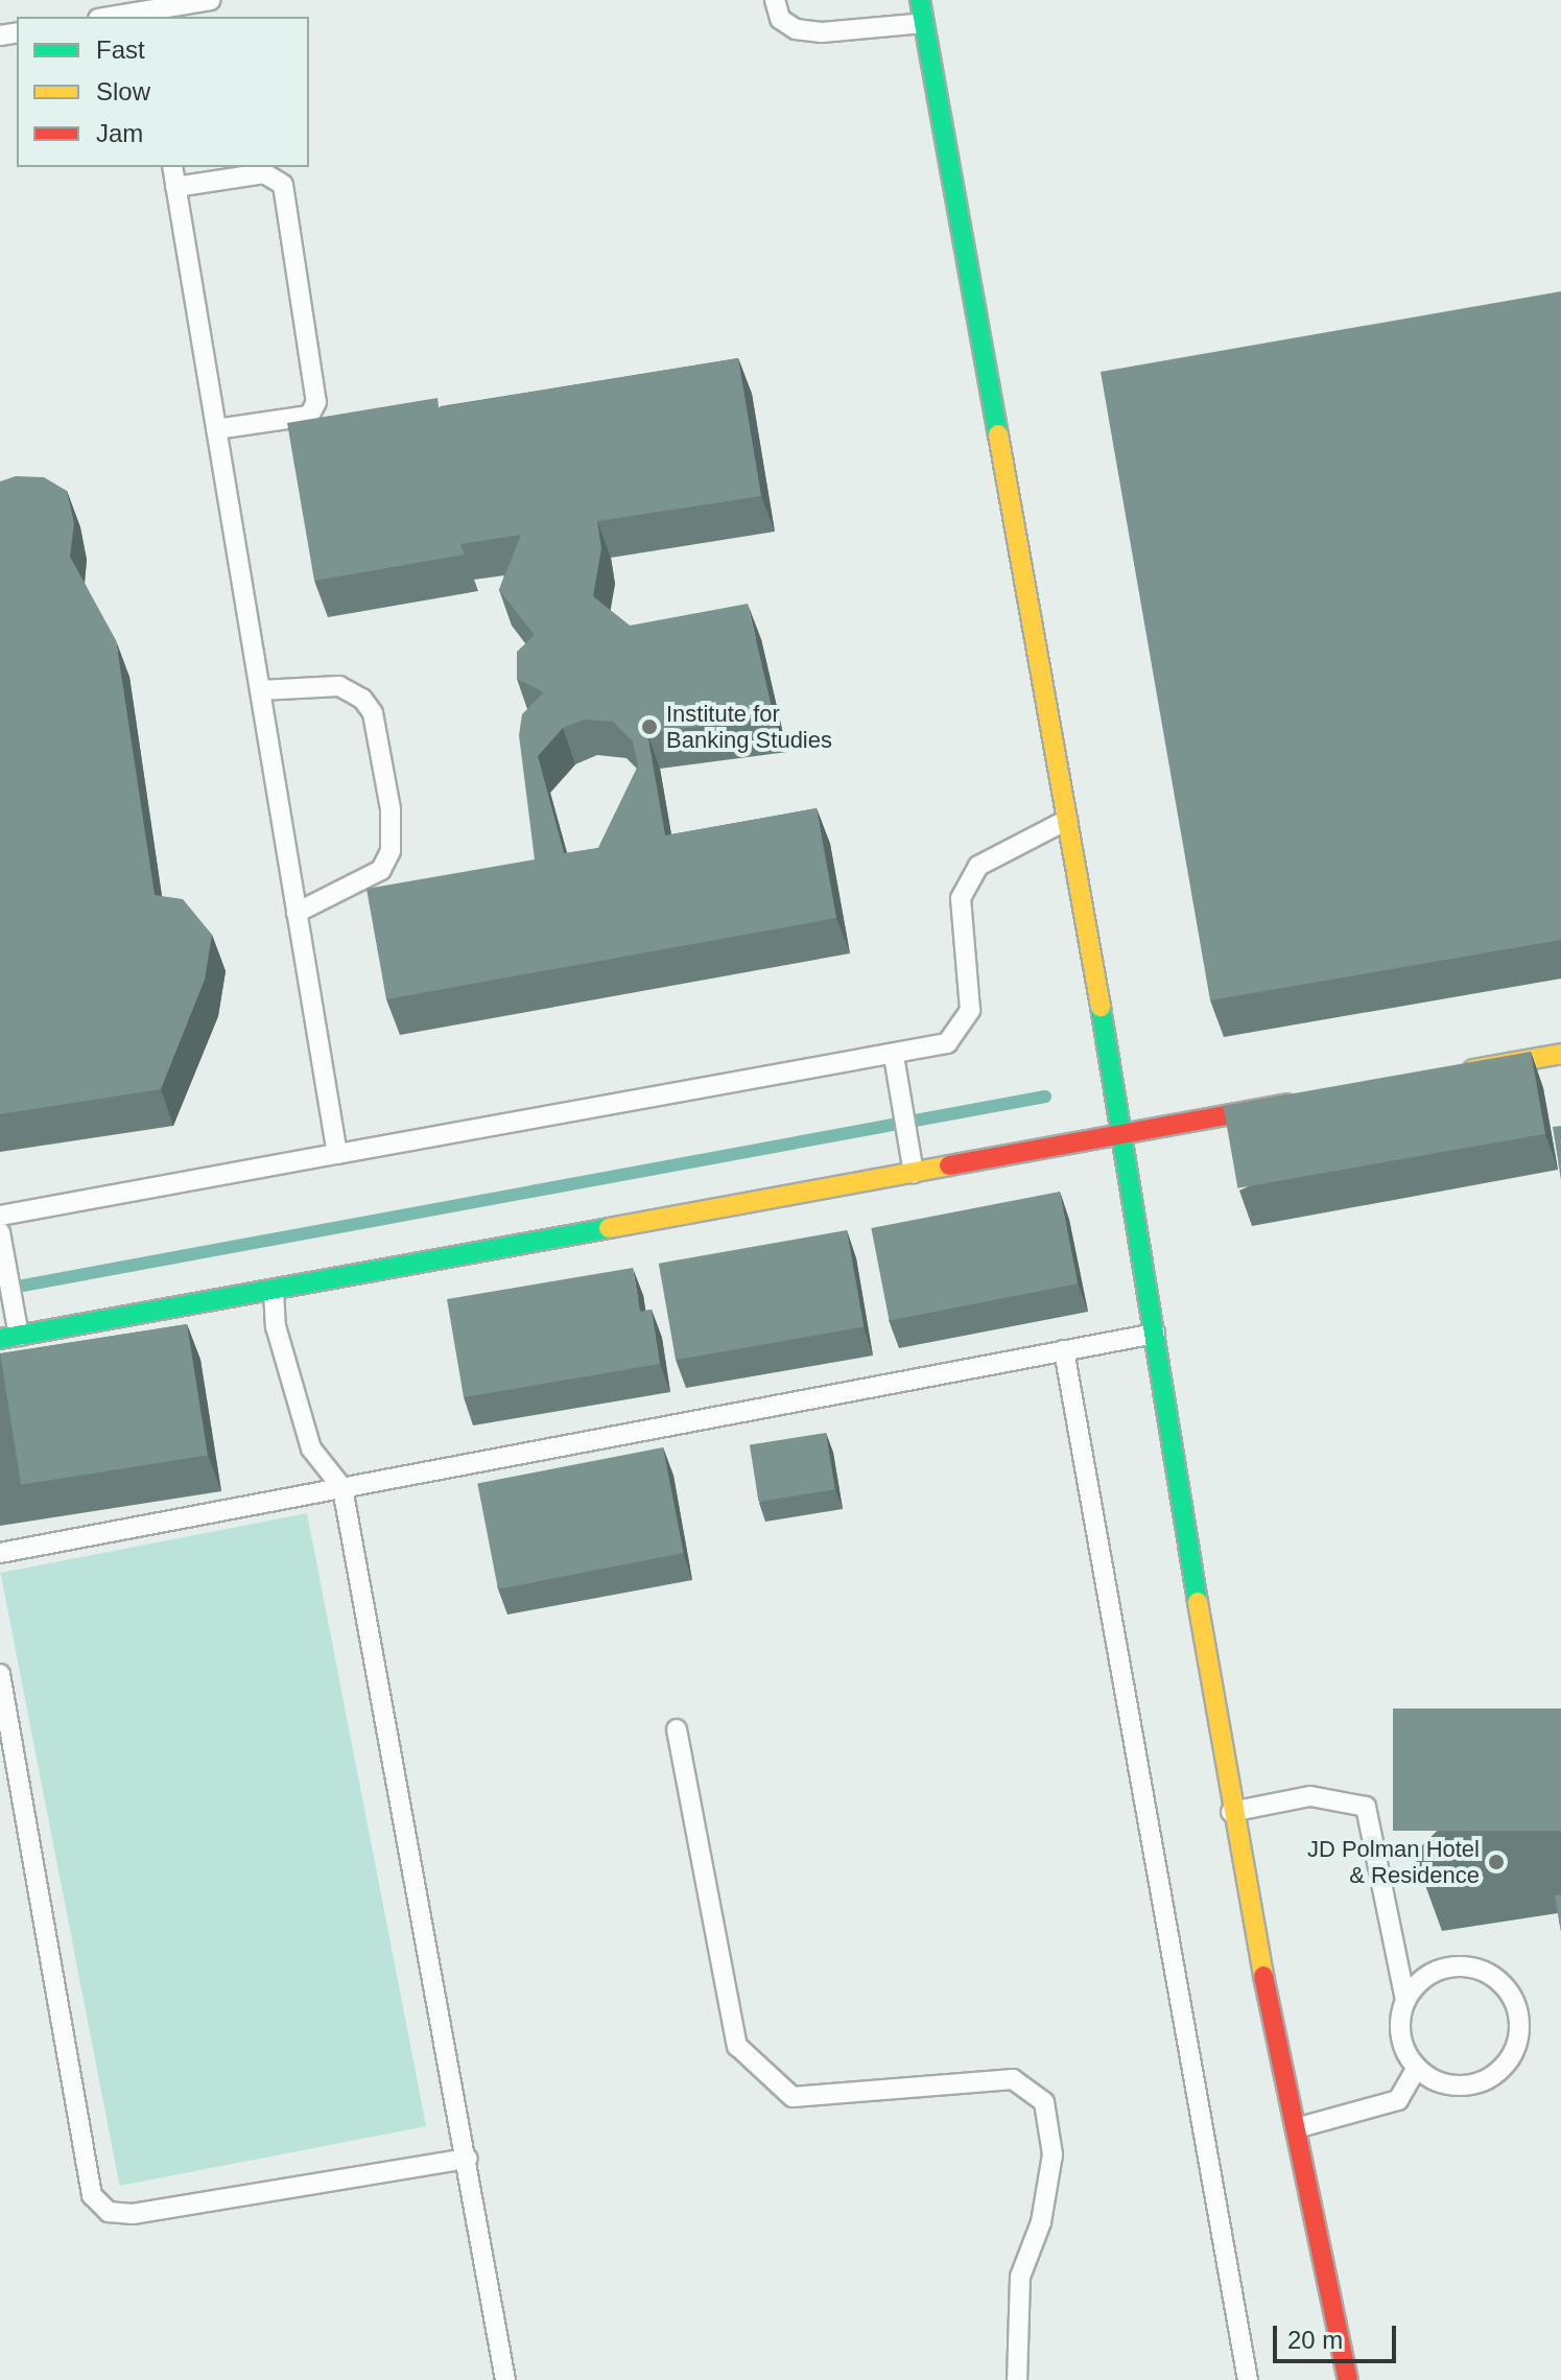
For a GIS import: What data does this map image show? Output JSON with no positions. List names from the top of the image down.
{
  "places": ["Institute for Banking Studies", "JD Polman Hotel & Residence"],
  "legend": ["Fast", "Slow", "Jam"],
  "scale_bar": "20 m"
}
